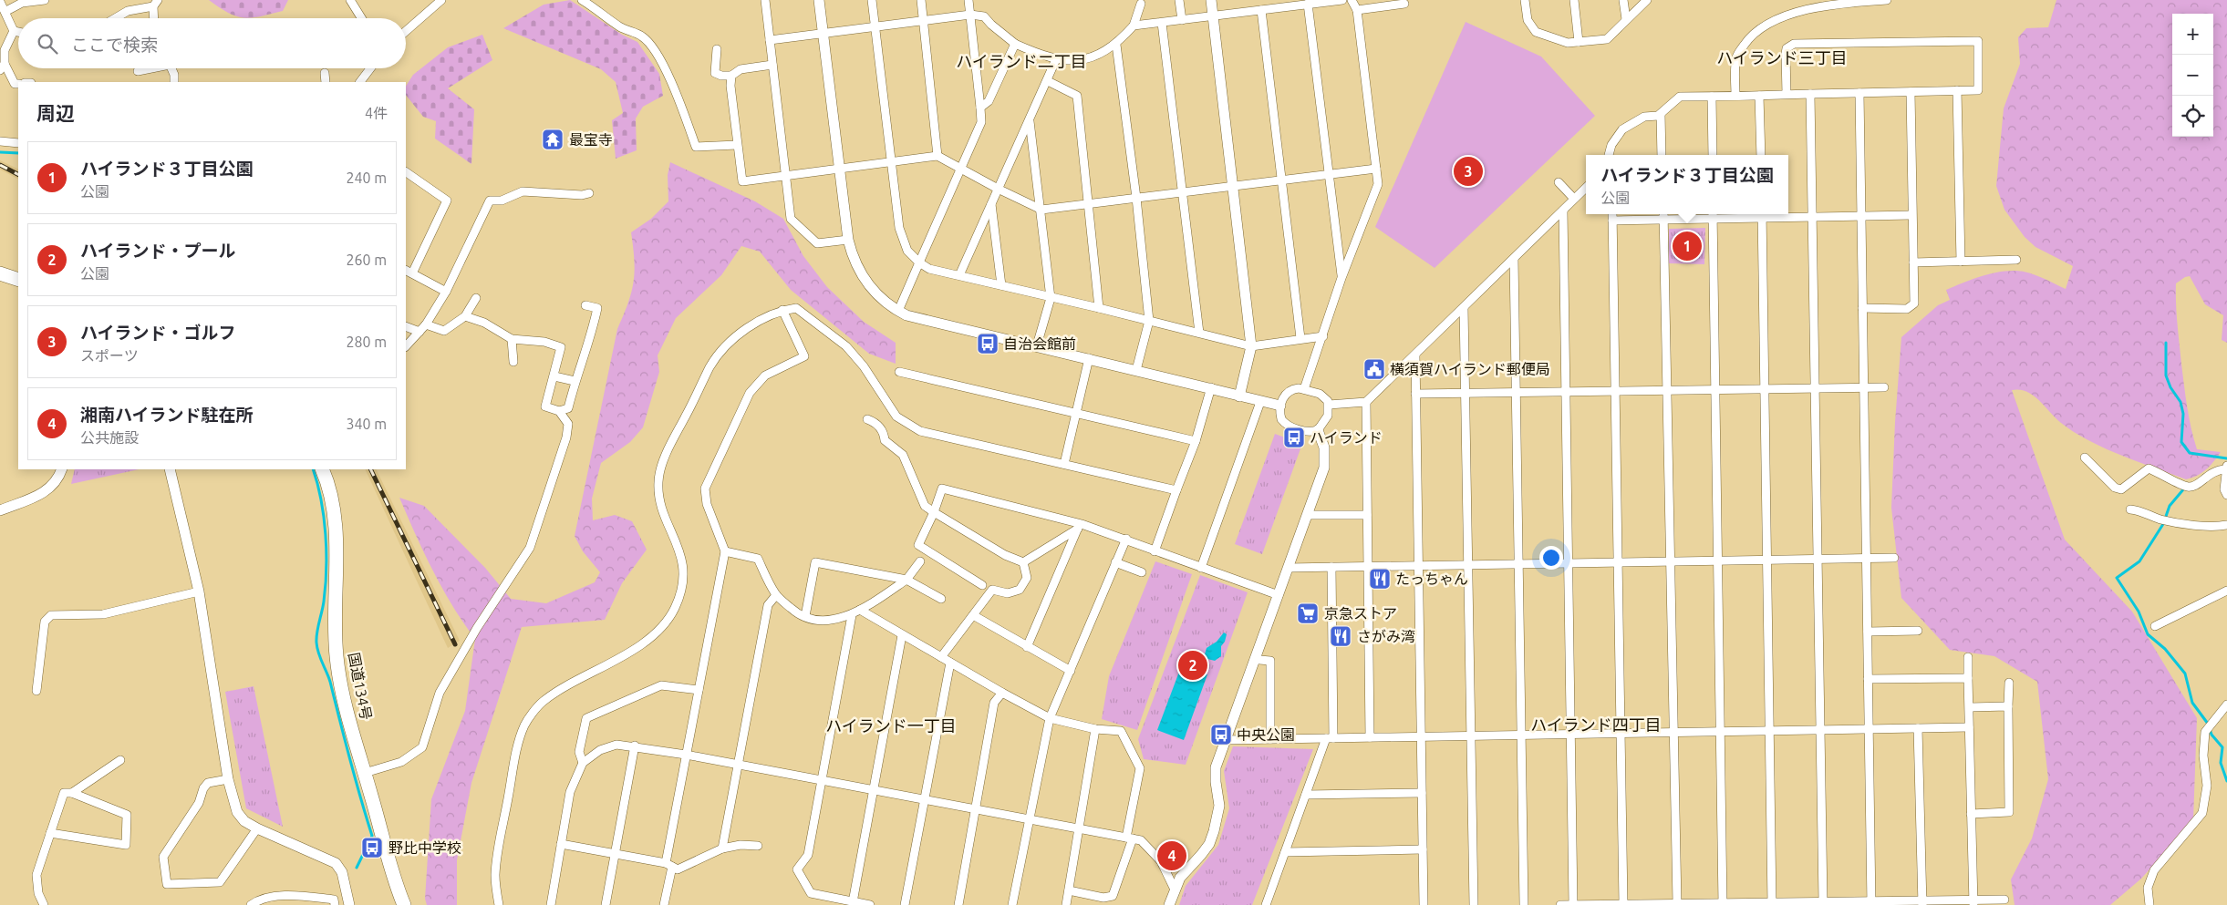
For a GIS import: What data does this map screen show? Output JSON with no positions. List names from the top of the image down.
{
  "streets": {
    "highway": ["国道134号"]
  },
  "districts": [
    "ハイランド三丁目",
    "ハイランド二丁目",
    "ハイランド四丁目",
    "ハイランド一丁目"
  ],
  "places": {
    "temple": ["最宝寺"],
    "bus stop": [
      "自治会館前",
      "ハイランド",
      "中央公園",
      "野比中学校"
    ],
    "public building": ["横須賀ハイランド郵便局"],
    "restaurant": ["たっちゃん", "さがみ湾"],
    "supermarket": ["京急ストア"]
  },
  "page": {
    "map_buttons": ["+", "−"],
    "search": "ここで検索",
    "heading": ["周辺", "4件"],
    "list": [
      {
        "mark": "1",
        "name": "ハイランド３丁目公園",
        "note": "公園",
        "value": "240 m"
      },
      {
        "mark": "2",
        "name": "ハイランド・プール",
        "note": "公園",
        "value": "260 m"
      },
      {
        "mark": "3",
        "name": "ハイランド・ゴルフ",
        "note": "スポーツ",
        "value": "280 m"
      },
      {
        "mark": "4",
        "name": "湘南ハイランド駐在所",
        "note": "公共施設",
        "value": "340 m"
      }
    ],
    "popup": ["ハイランド３丁目公園", "公園"],
    "pins": [
      "3",
      "1",
      "2",
      "4"
    ]
  }
}
